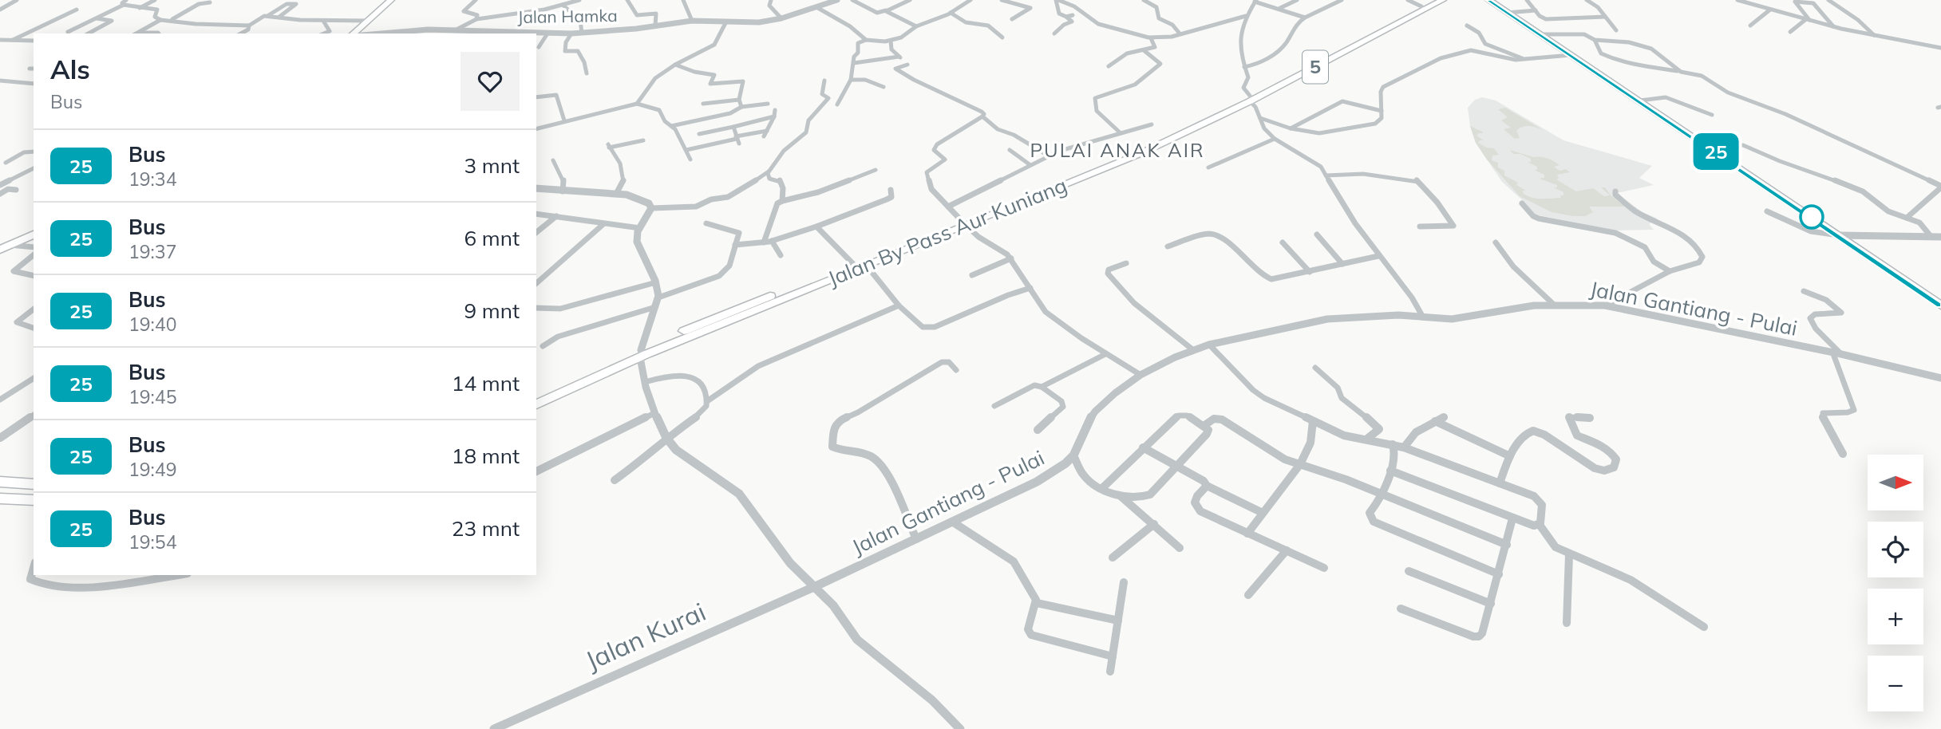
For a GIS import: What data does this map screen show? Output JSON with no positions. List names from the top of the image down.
{
  "streets": {
    "highway": ["5", "Jalan By Pass Aur Kuniang"],
    "street": ["Jalan Hamka", "Jalan Gantiang - Pulai", "Jalan Kurai"]
  },
  "crossings": [
    ["Jalan Gantiang - Pulai", "Jalan Kurai"]
  ],
  "districts": ["PULAI ANAK AIR"],
  "lines": ["bus line 25"],
  "north": "right",
  "page": {
    "on_map": "25",
    "heading": ["Als", "Bus"],
    "list": [
      {
        "mark": "25",
        "name": "Bus",
        "note": "19:34",
        "value": "3 mnt"
      },
      {
        "mark": "25",
        "name": "Bus",
        "note": "19:37",
        "value": "6 mnt"
      },
      {
        "mark": "25",
        "name": "Bus",
        "note": "19:40",
        "value": "9 mnt"
      },
      {
        "mark": "25",
        "name": "Bus",
        "note": "19:45",
        "value": "14 mnt"
      },
      {
        "mark": "25",
        "name": "Bus",
        "note": "19:49",
        "value": "18 mnt"
      },
      {
        "mark": "25",
        "name": "Bus",
        "note": "19:54",
        "value": "23 mnt"
      }
    ],
    "map_buttons": ["+", "−"]
  }
}
